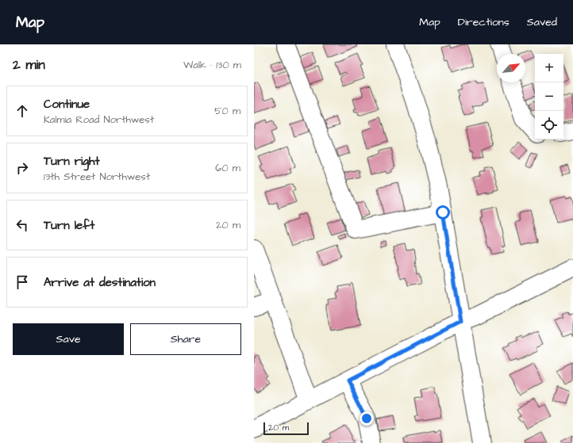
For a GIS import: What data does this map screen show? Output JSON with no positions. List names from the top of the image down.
{
  "scale_bar": "20 m",
  "north": "top right",
  "page": {
    "header": "Map",
    "nav": ["Map", "Directions", "Saved"],
    "heading": ["2 min", "Walk · 130 m"],
    "map_buttons": ["+", "−"],
    "list": [
      ["Continue", "Kalmia Road Northwest", "50 m"],
      ["Turn right", "13th Street Northwest", "60 m"],
      ["Turn left", "20 m"],
      "Arrive at destination"
    ],
    "buttons": ["Save", "Share"],
    "scale": "20 m"
  }
}
